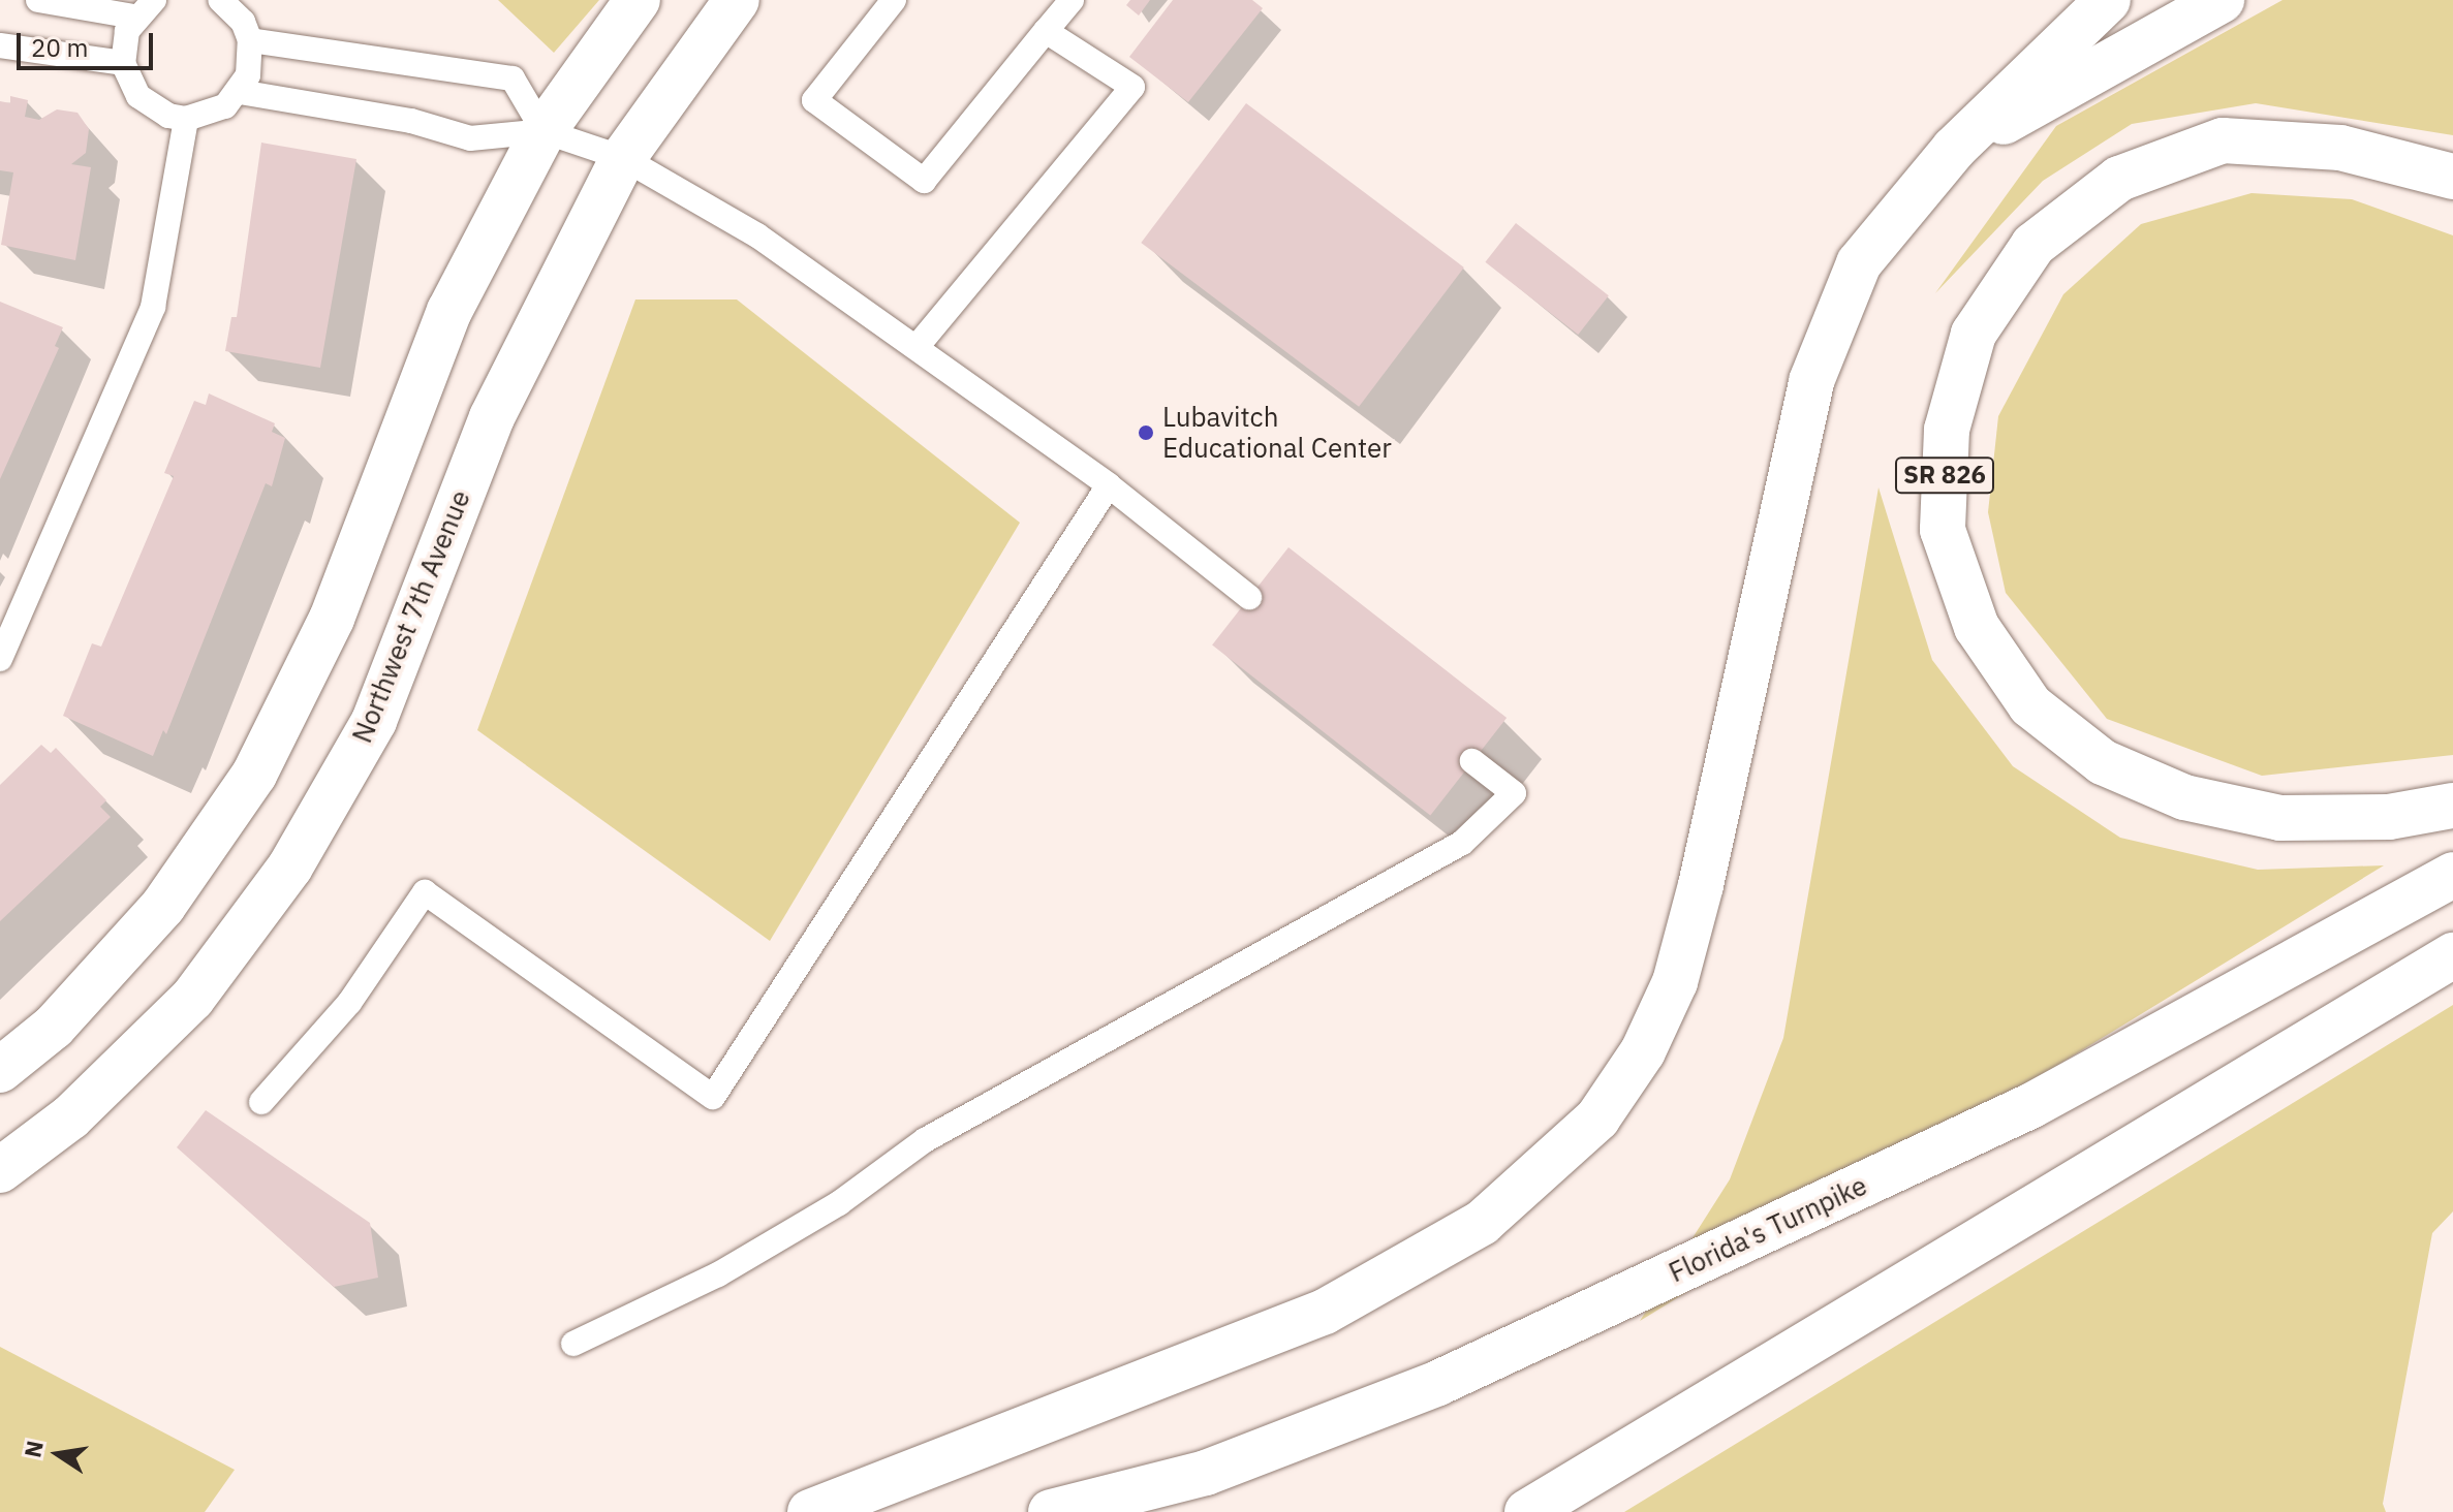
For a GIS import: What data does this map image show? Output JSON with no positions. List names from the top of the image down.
{
  "streets": {
    "main road": ["SR 826", "Northwest 7th Avenue", "Florida's Turnpike"]
  },
  "places": ["Lubavitch Educational Center"],
  "scale_bar": "20 m",
  "north": "left"
}
